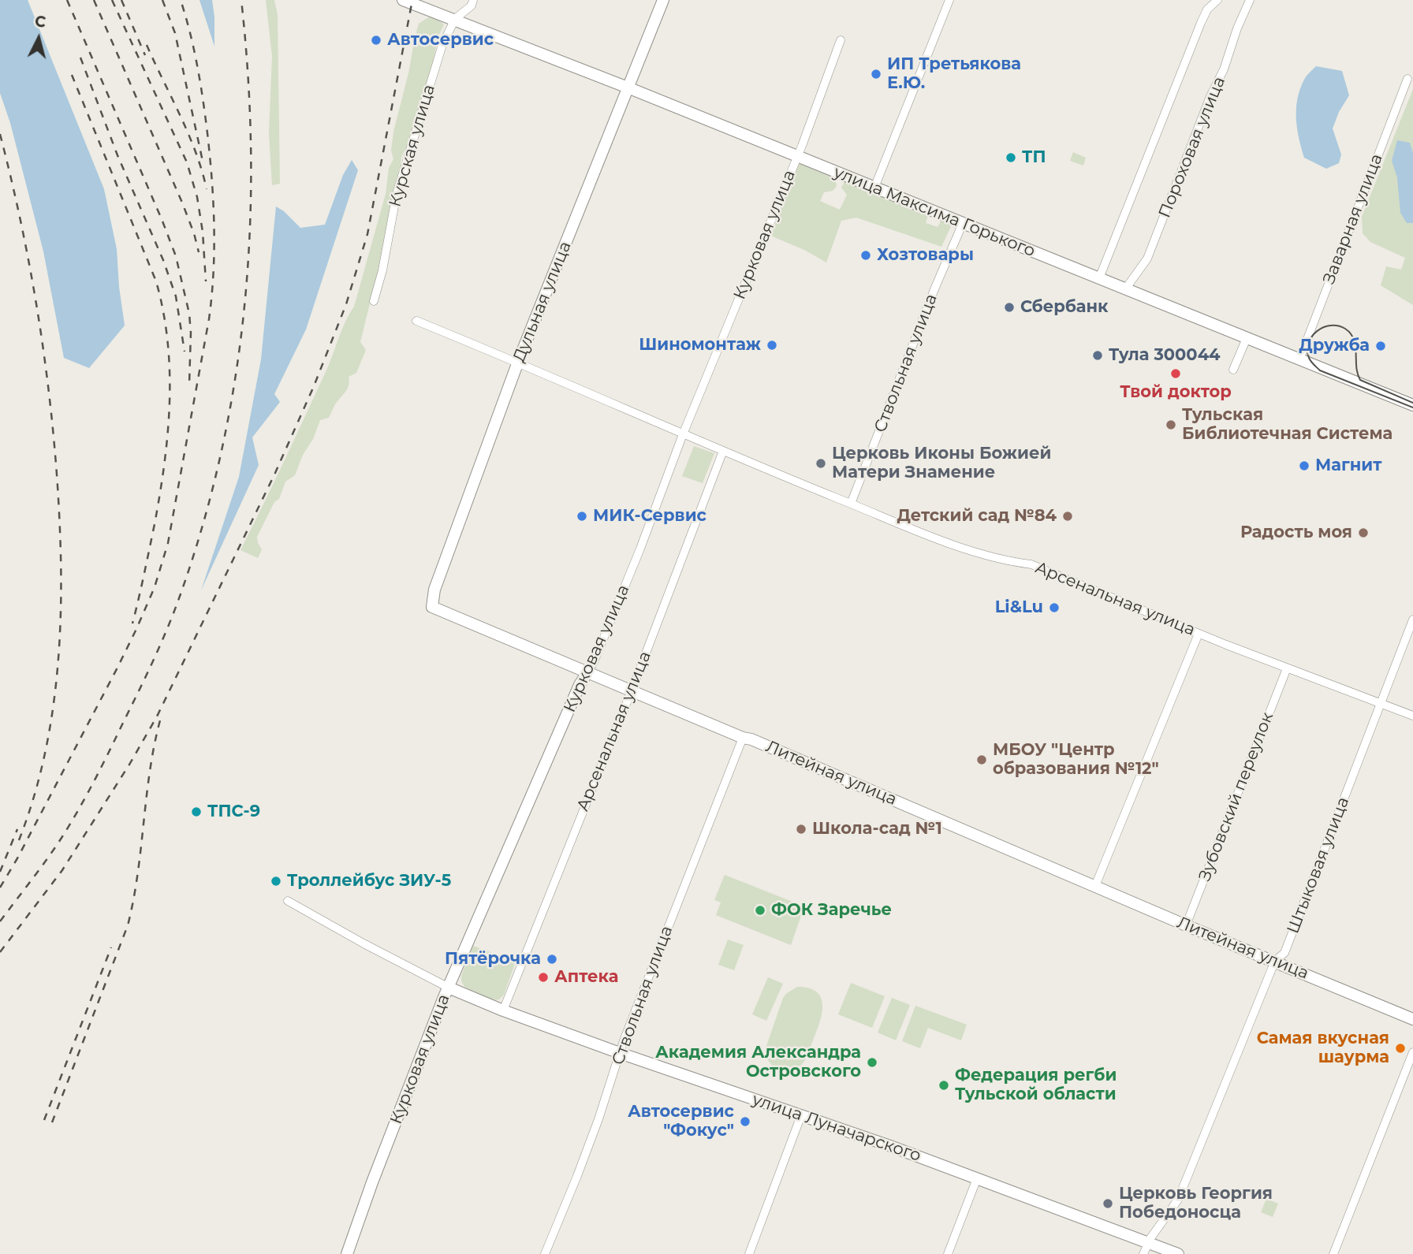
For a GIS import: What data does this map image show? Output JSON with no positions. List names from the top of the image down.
{
  "streets": {
    "main road": [
      "улица Максима Горького",
      "Курковая улица",
      "Дульная улица",
      "Литейная улица",
      "улица Луначарского"
    ],
    "street": [
      "Курская улица",
      "Пороховая улица",
      "Заварная улица",
      "Ствольная улица",
      "Арсенальная улица",
      "Зубовский переулок",
      "Штыковая улица"
    ]
  },
  "crossings": [
    ["Курская улица", "улица Максима Горького"],
    ["Пороховая улица", "улица Максима Горького"],
    ["улица Максима Горького", "Заварная улица"],
    ["улица Максима Горького", "Курковая улица"],
    ["улица Максима Горького", "Дульная улица"],
    ["улица Максима Горького", "Ствольная улица"],
    ["Курковая улица", "Арсенальная улица"],
    ["Курковая улица", "Литейная улица"],
    ["Курковая улица", "улица Луначарского"],
    ["Дульная улица", "Арсенальная улица"],
    ["Дульная улица", "Литейная улица"],
    ["Ствольная улица", "Арсенальная улица"],
    ["Ствольная улица", "Литейная улица"],
    ["Ствольная улица", "улица Луначарского"],
    ["Арсенальная улица", "Литейная улица"],
    ["Арсенальная улица", "Зубовский переулок"],
    ["Арсенальная улица", "Штыковая улица"],
    ["Арсенальная улица", "улица Луначарского"],
    ["Литейная улица", "Зубовский переулок"],
    ["Литейная улица", "Штыковая улица"],
    ["Штыковая улица", "улица Луначарского"]
  ],
  "places": [
    "Автосервис",
    "ИП Третьякова Е.Ю.",
    "ТП",
    "Хозтовары",
    "Сбербанк",
    "Шиномонтаж",
    "Дружба",
    "Тула 300044",
    "Твой доктор",
    "Тульская Библиотечная Система",
    "Церковь Иконы Божией Матери Знамение",
    "Магнит",
    "МИК-Сервис",
    "Детский сад №84",
    "Радость моя",
    "Li&Lu",
    "МБОУ \"Центр образования №12\"",
    "ТПС-9",
    "Школа-сад №1",
    "Троллейбус ЗИУ-5",
    "ФОК Заречье",
    "Пятёрочка",
    "Аптека",
    "Самая вкусная шаурма",
    "Академия Александра Островского",
    "Федерация регби Тульской области",
    "Автосервис \"Фокус\"",
    "Церковь Георгия Победоносца"
  ],
  "north": "top"
}
